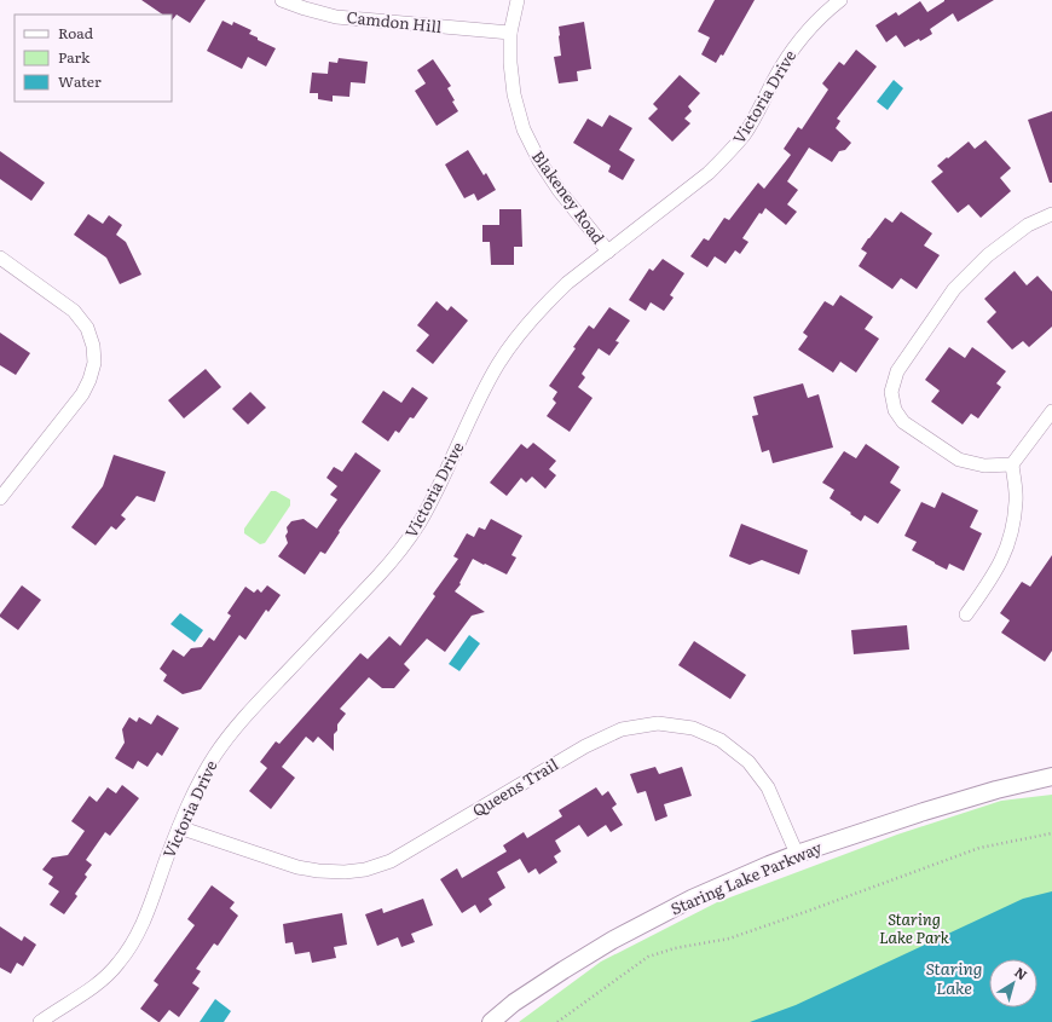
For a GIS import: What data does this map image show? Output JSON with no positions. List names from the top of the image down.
{
  "streets": {
    "street": [
      "Camdon Hill",
      "Victoria Drive",
      "Blakeney Road",
      "Queens Trail",
      "Staring Lake Parkway"
    ]
  },
  "crossings": [
    ["Camdon Hill", "Blakeney Road"],
    ["Victoria Drive", "Blakeney Road"],
    ["Victoria Drive", "Queens Trail"],
    ["Queens Trail", "Staring Lake Parkway"]
  ],
  "water": ["Staring Lake"],
  "parks": ["Staring Lake Park"],
  "legend": ["Road", "Park", "Water"],
  "north": "top right"
}
